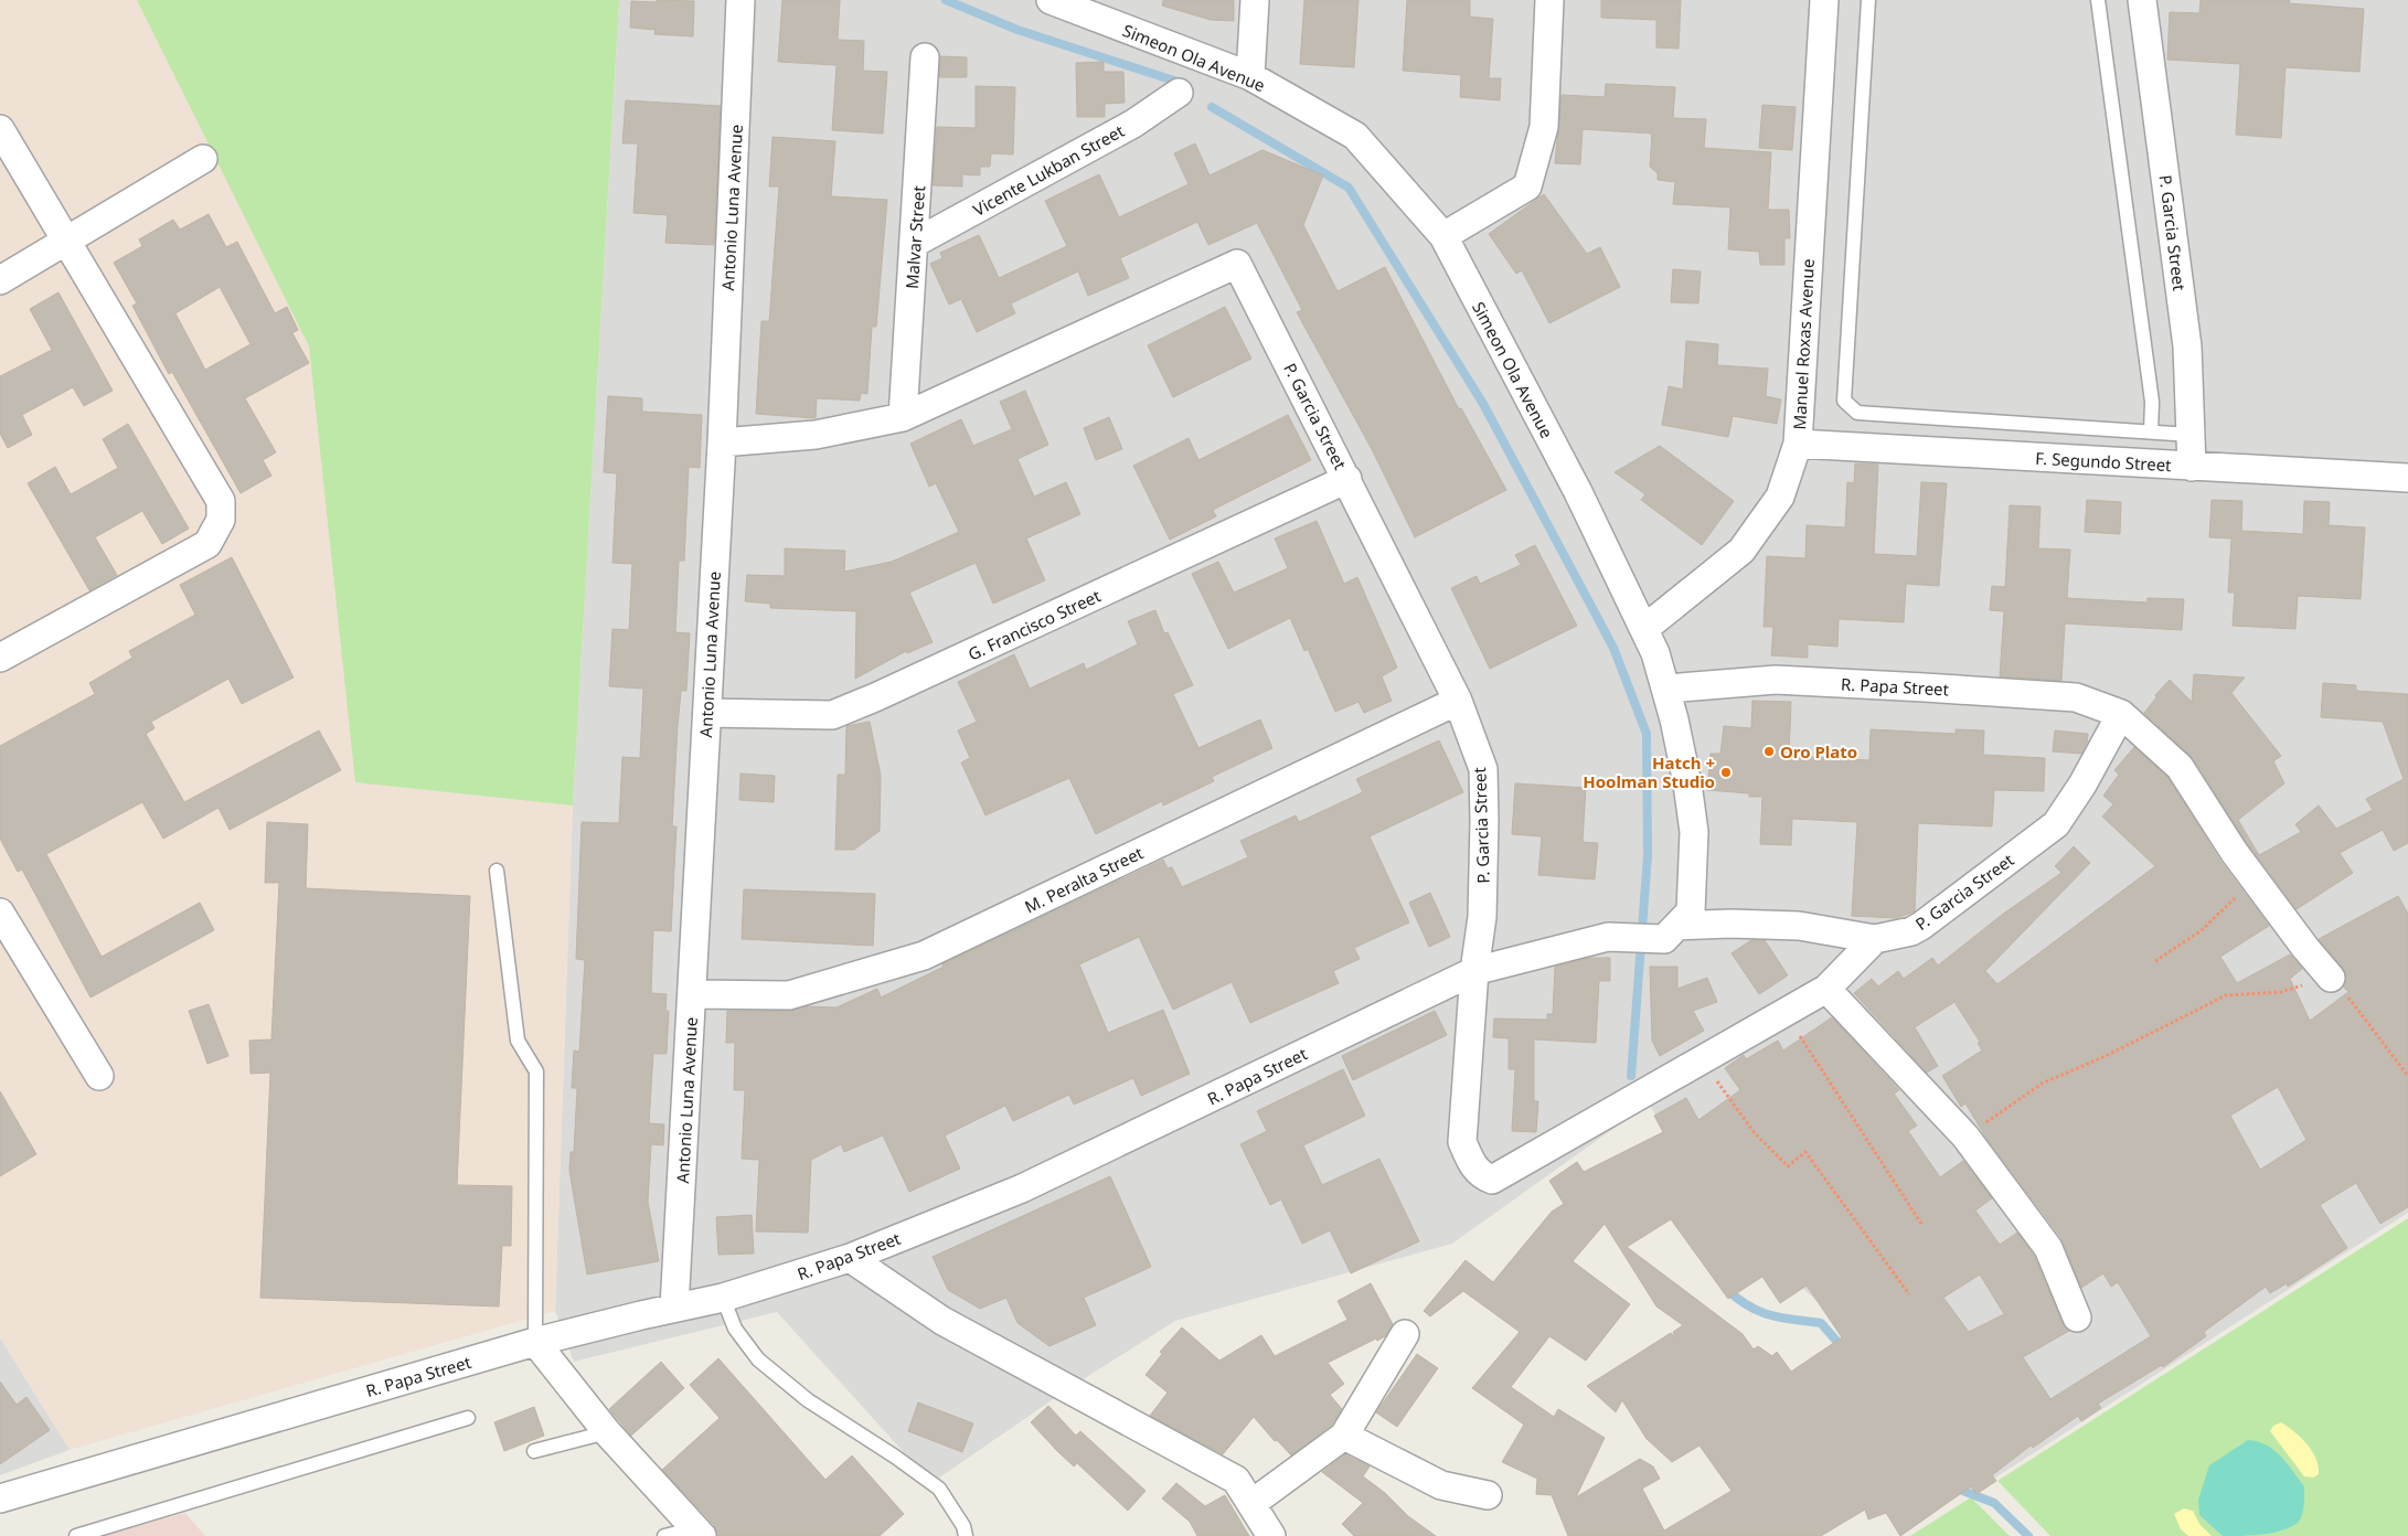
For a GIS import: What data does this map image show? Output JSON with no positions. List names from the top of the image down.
{
  "streets": {
    "street": [
      "Simeon Ola Avenue",
      "Vicente Lukban Street",
      "Antonio Luna Avenue",
      "P. Garcia Street",
      "Malvar Street",
      "Manuel Roxas Avenue",
      "F. Segundo Street",
      "G. Francisco Street",
      "R. Papa Street",
      "M. Peralta Street"
    ]
  },
  "crossings": [
    ["Simeon Ola Avenue", "Manuel Roxas Avenue"],
    ["Simeon Ola Avenue", "R. Papa Street"],
    ["Vicente Lukban Street", "Malvar Street"],
    ["Antonio Luna Avenue", "P. Garcia Street"],
    ["Antonio Luna Avenue", "G. Francisco Street"],
    ["Antonio Luna Avenue", "R. Papa Street"],
    ["Antonio Luna Avenue", "M. Peralta Street"],
    ["P. Garcia Street", "Malvar Street"],
    ["P. Garcia Street", "F. Segundo Street"],
    ["P. Garcia Street", "G. Francisco Street"],
    ["P. Garcia Street", "R. Papa Street"],
    ["P. Garcia Street", "M. Peralta Street"],
    ["Manuel Roxas Avenue", "F. Segundo Street"]
  ],
  "places": ["Oro Plato", "Hatch + Hoolman Studio"]
}
